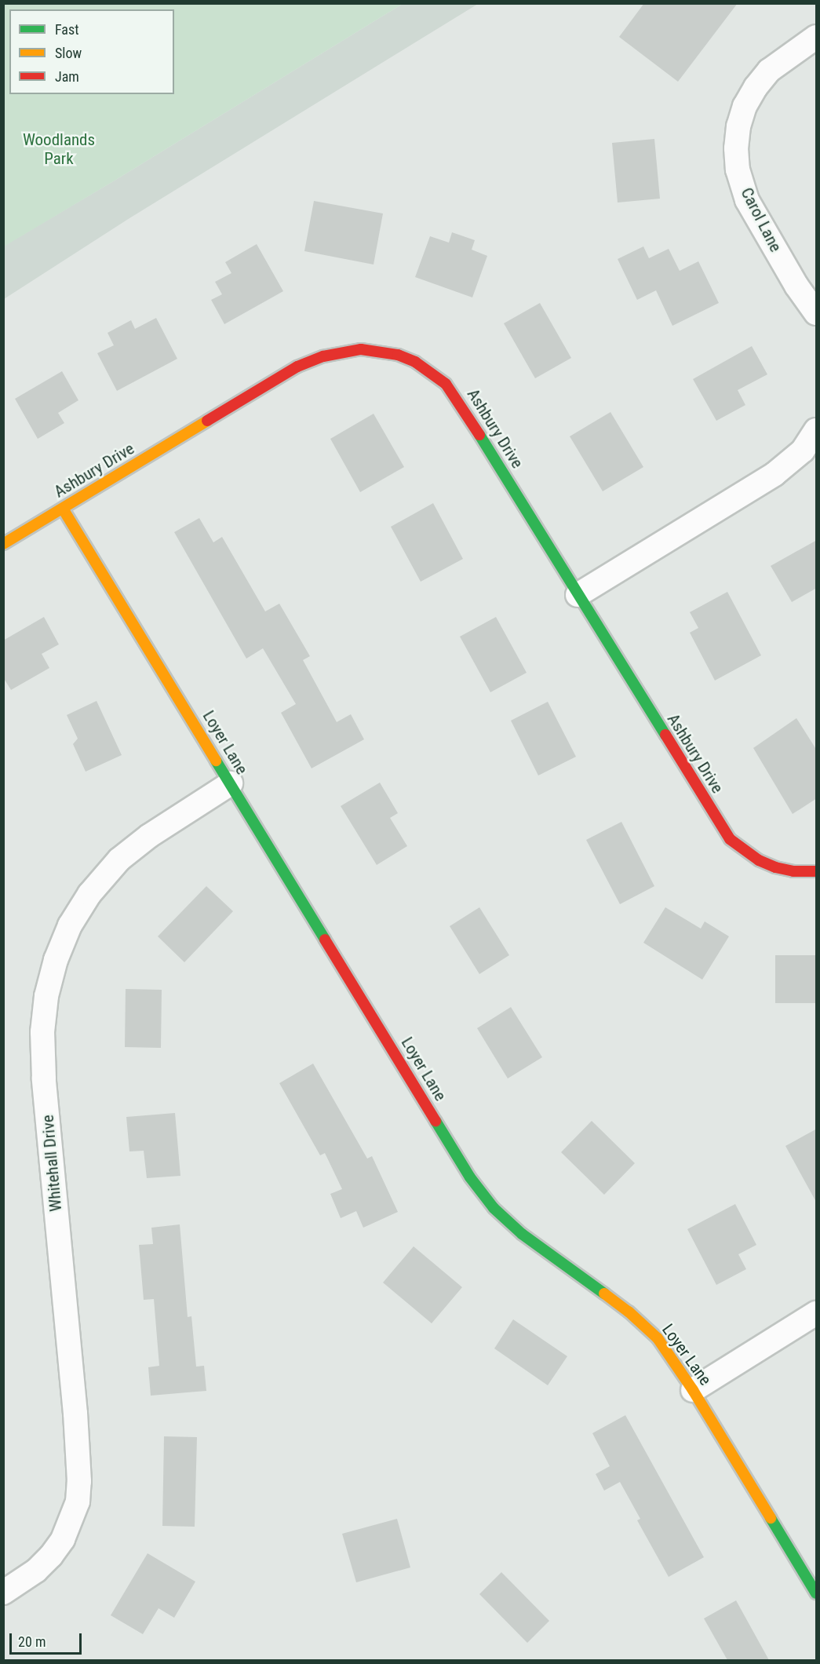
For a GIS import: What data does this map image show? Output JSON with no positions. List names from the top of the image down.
{
  "streets": {
    "street": [
      "Carol Lane",
      "Ashbury Drive",
      "Loyer Lane",
      "Whitehall Drive"
    ]
  },
  "crossings": [
    ["Ashbury Drive", "Loyer Lane"],
    ["Loyer Lane", "Whitehall Drive"]
  ],
  "parks": ["Woodlands Park"],
  "legend": ["Fast", "Slow", "Jam"],
  "scale_bar": "20 m"
}
